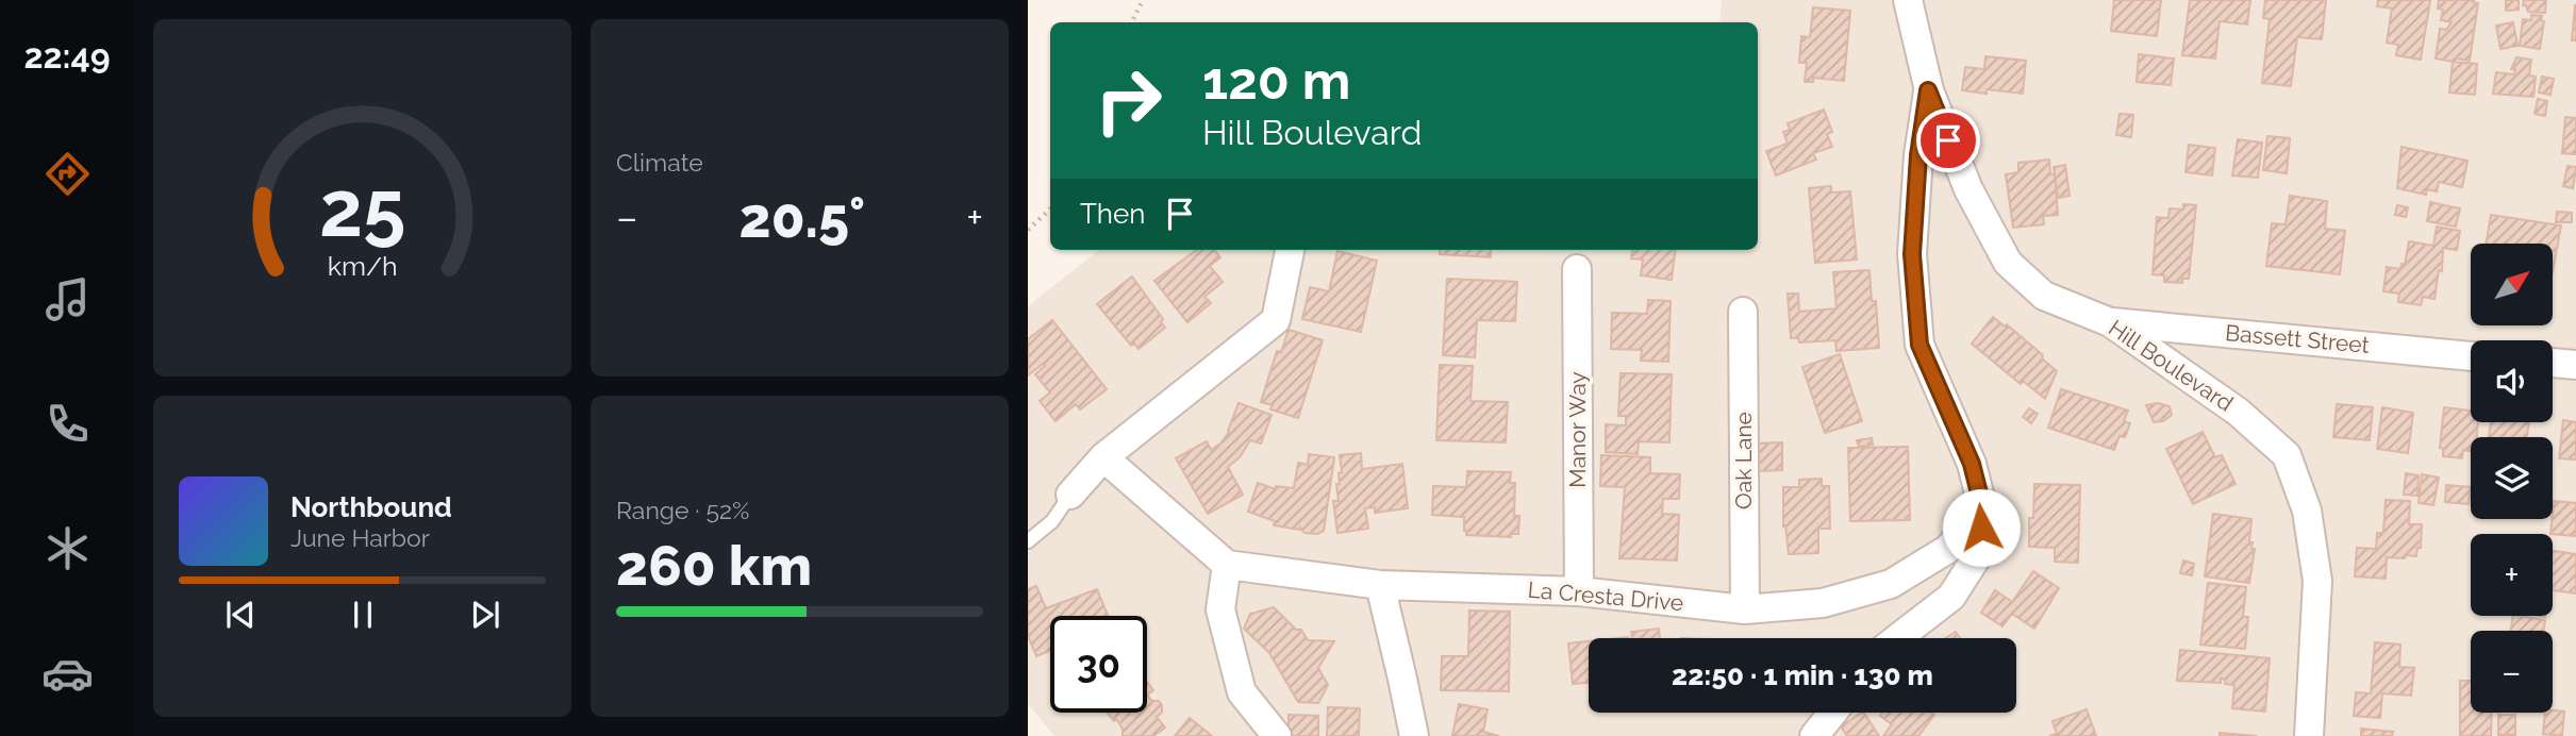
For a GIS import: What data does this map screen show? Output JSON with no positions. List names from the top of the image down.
{
  "streets": {
    "street": [
      "Bassett Street",
      "Hill Boulevard",
      "Manor Way",
      "Oak Lane",
      "La Cresta Drive"
    ]
  },
  "crossings": [
    ["Bassett Street", "Hill Boulevard"],
    ["Manor Way", "La Cresta Drive"],
    ["Oak Lane", "La Cresta Drive"]
  ],
  "north": "top right",
  "page": {
    "tabs": "22:49",
    "tile": [
      "Climate",
      ["Range · 52%", "260 km"]
    ],
    "turn": ["120 m", "Hill Boulevard"],
    "then": "Then",
    "heat": ["−", "20.5°", "+"],
    "map_buttons": ["+", "−"],
    "song": ["Northbound", "June Harbor"],
    "limit": "30",
    "trip": "22:50 · 1 min · 130 m",
    "gauge": ["25", "km/h"]
  }
}
